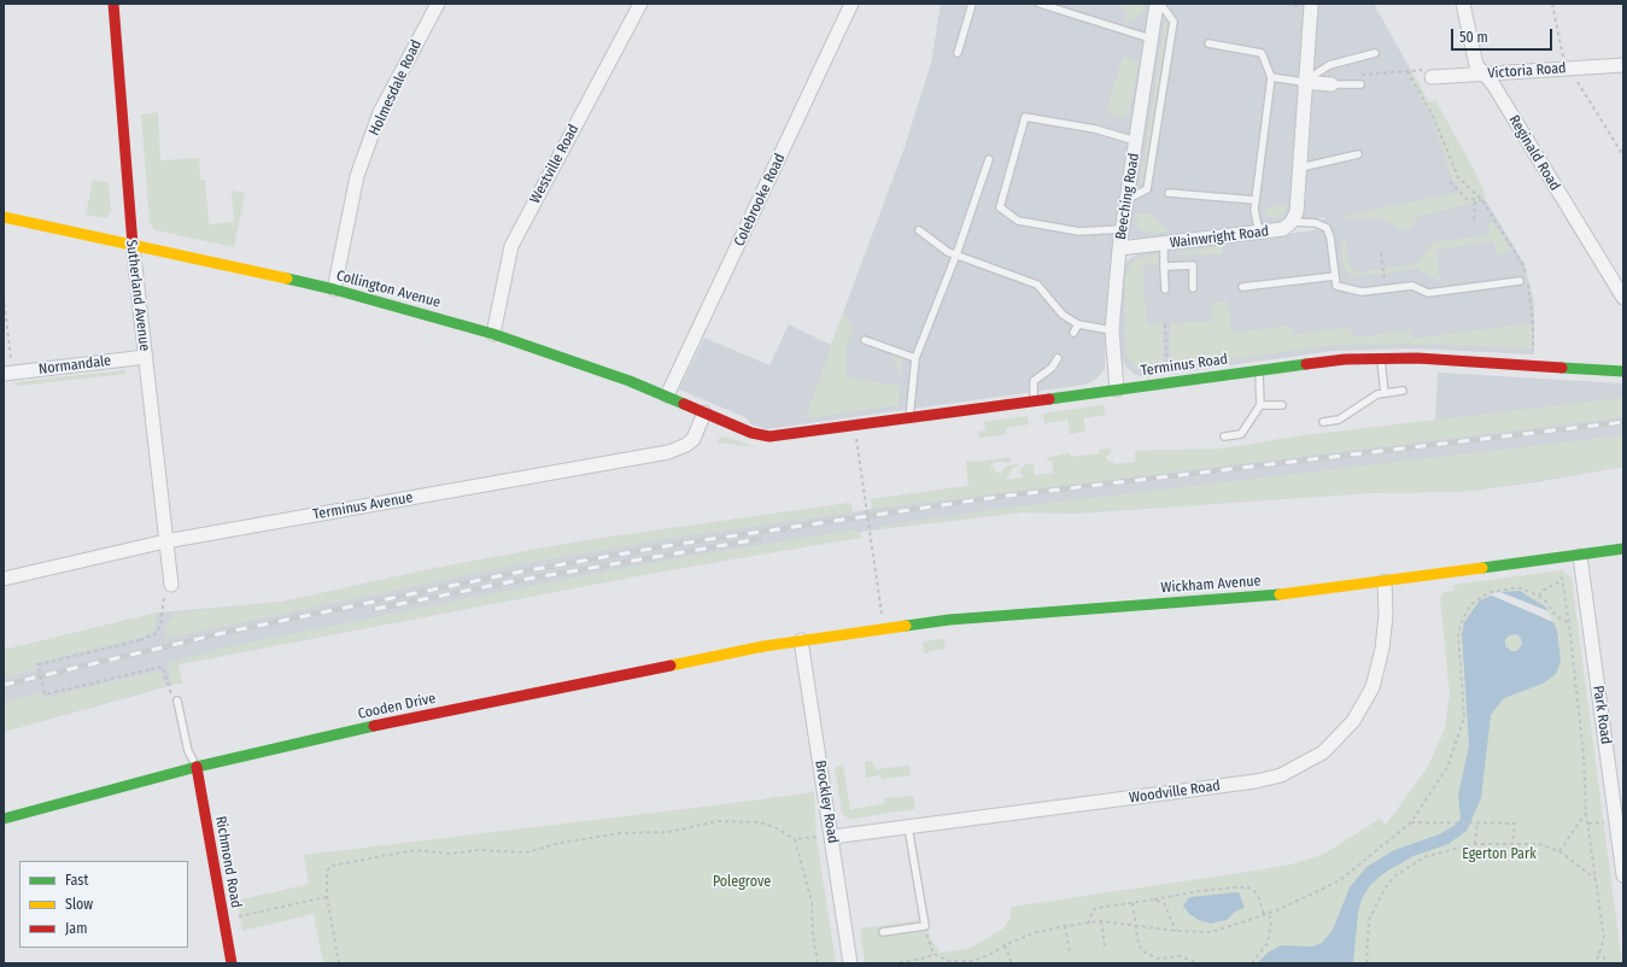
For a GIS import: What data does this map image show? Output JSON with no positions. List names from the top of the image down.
{
  "streets": {
    "main road": [
      "Collington Avenue",
      "Sutherland Avenue",
      "Terminus Road",
      "Wickham Avenue",
      "Cooden Drive",
      "Richmond Road"
    ],
    "street": [
      "Victoria Road",
      "Holmesdale Road",
      "Reginald Road",
      "Westville Road",
      "Beeching Road",
      "Colebrooke Road",
      "Wainwright Road",
      "Normandale",
      "Terminus Avenue",
      "Park Road",
      "Woodville Road",
      "Brockley Road"
    ]
  },
  "crossings": [
    ["Victoria Road", "Reginald Road"],
    ["Holmesdale Road", "Collington Avenue"],
    ["Westville Road", "Collington Avenue"],
    ["Beeching Road", "Wainwright Road"],
    ["Beeching Road", "Terminus Road"],
    ["Colebrooke Road", "Collington Avenue"],
    ["Collington Avenue", "Sutherland Avenue"],
    ["Collington Avenue", "Terminus Road"],
    ["Collington Avenue", "Terminus Avenue"],
    ["Sutherland Avenue", "Normandale"],
    ["Sutherland Avenue", "Terminus Avenue"],
    ["Wickham Avenue", "Cooden Drive"],
    ["Wickham Avenue", "Park Road"],
    ["Wickham Avenue", "Woodville Road"],
    ["Wickham Avenue", "Brockley Road"],
    ["Cooden Drive", "Brockley Road"],
    ["Cooden Drive", "Richmond Road"],
    ["Woodville Road", "Brockley Road"]
  ],
  "parks": ["Egerton Park", "Polegrove"],
  "legend": ["Fast", "Slow", "Jam"],
  "scale_bar": "50 m"
}
